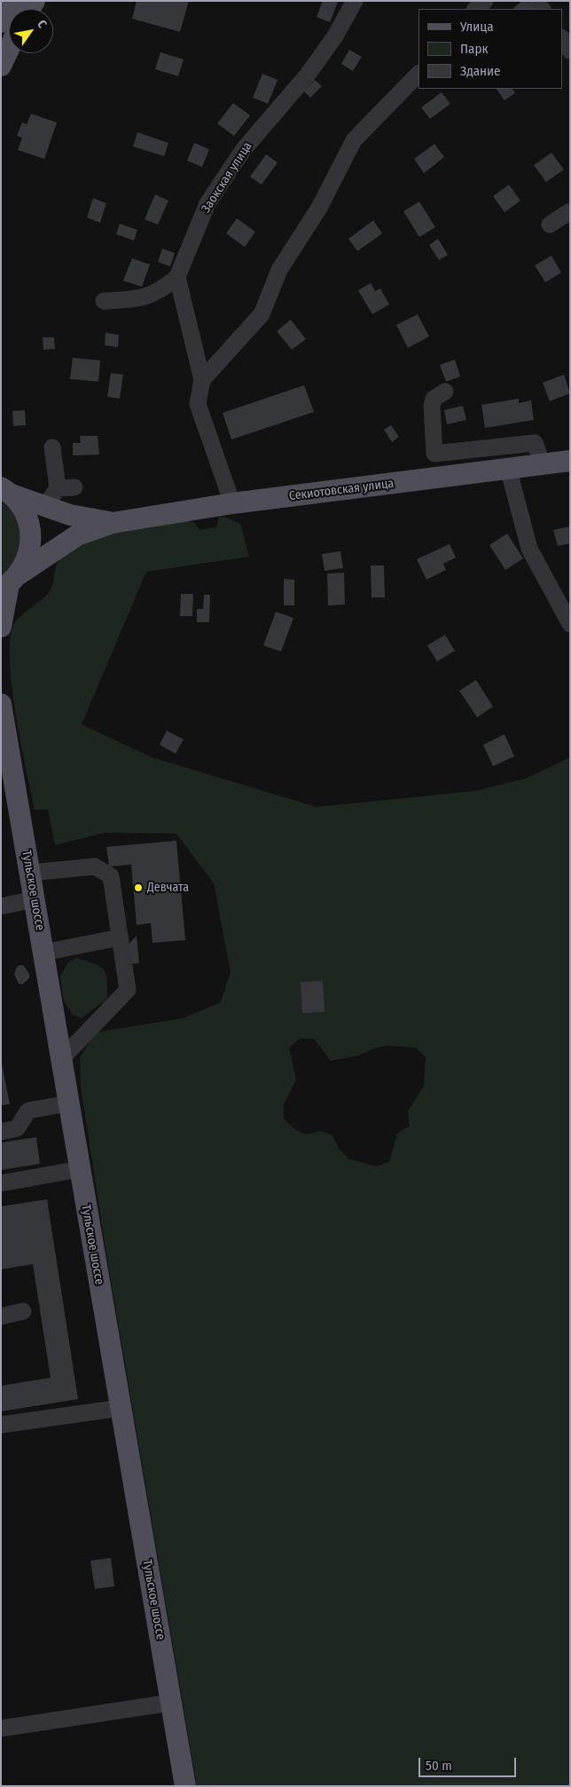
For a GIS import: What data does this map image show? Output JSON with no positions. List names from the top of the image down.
{
  "streets": {
    "main road": ["Секиотовская улица", "Тульское шоссе"],
    "street": ["Заокская улица"]
  },
  "places": ["Девчата"],
  "legend": ["Улица", "Парк", "Здание"],
  "scale_bar": "50 m",
  "north": "top right"
}
